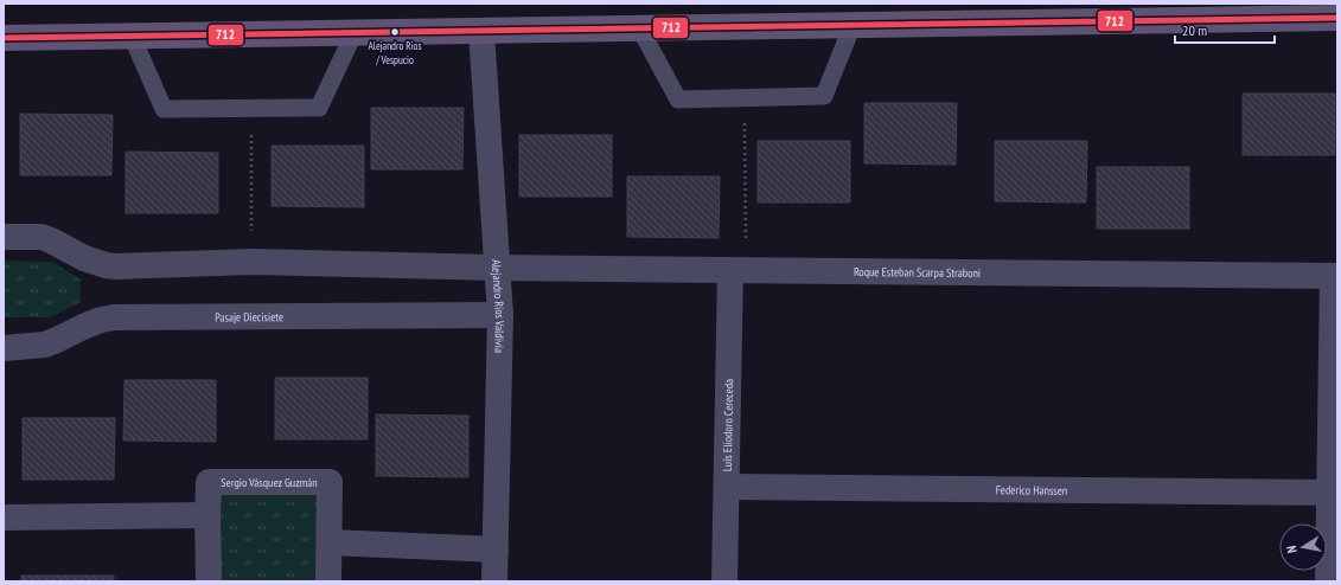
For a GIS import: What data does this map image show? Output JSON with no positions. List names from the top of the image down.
{
  "streets": {
    "street": [
      "Roque Esteban Scarpa Straboni",
      "Alejandro Ríos Valdivia",
      "Pasaje Diecisiete",
      "Luís Eliodoro Cereceda",
      "Sergio Vásquez Guzmán",
      "Federico Hanssen"
    ]
  },
  "crossings": [
    ["Roque Esteban Scarpa Straboni", "Alejandro Ríos Valdivia"],
    ["Roque Esteban Scarpa Straboni", "Luís Eliodoro Cereceda"],
    ["Alejandro Ríos Valdivia", "Pasaje Diecisiete"],
    ["Luís Eliodoro Cereceda", "Federico Hanssen"]
  ],
  "places": ["Alejandro Rios / Vespucio"],
  "lines": ["transit line 712"],
  "scale_bar": "20 m",
  "north": "left"
}
